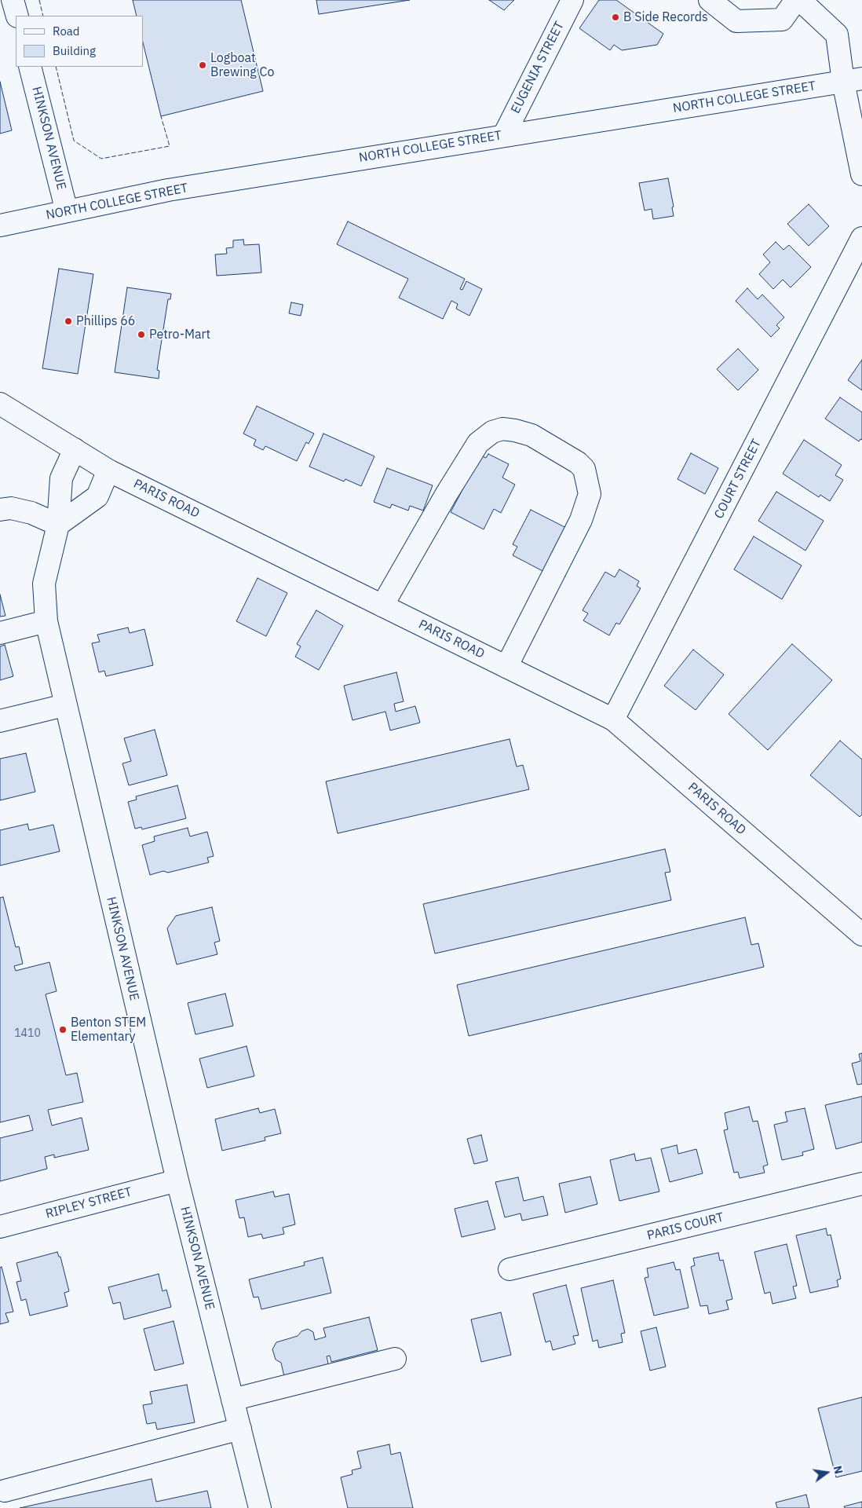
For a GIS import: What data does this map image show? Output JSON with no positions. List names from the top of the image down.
{
  "streets": {
    "street": [
      "EUGENIA STREET",
      "NORTH COLLEGE STREET",
      "HINKSON AVENUE",
      "COURT STREET",
      "PARIS ROAD",
      "RIPLEY STREET",
      "PARIS COURT"
    ]
  },
  "crossings": [
    ["EUGENIA STREET", "NORTH COLLEGE STREET"],
    ["NORTH COLLEGE STREET", "HINKSON AVENUE"],
    ["HINKSON AVENUE", "PARIS ROAD"],
    ["HINKSON AVENUE", "RIPLEY STREET"],
    ["COURT STREET", "PARIS ROAD"]
  ],
  "places": [
    "B Side Records",
    "Logboat Brewing Co",
    "Phillips 66",
    "Petro-Mart",
    "Benton STEM Elementary"
  ],
  "house_numbers": ["1410"],
  "legend": ["Road", "Building"],
  "north": "right"
}
